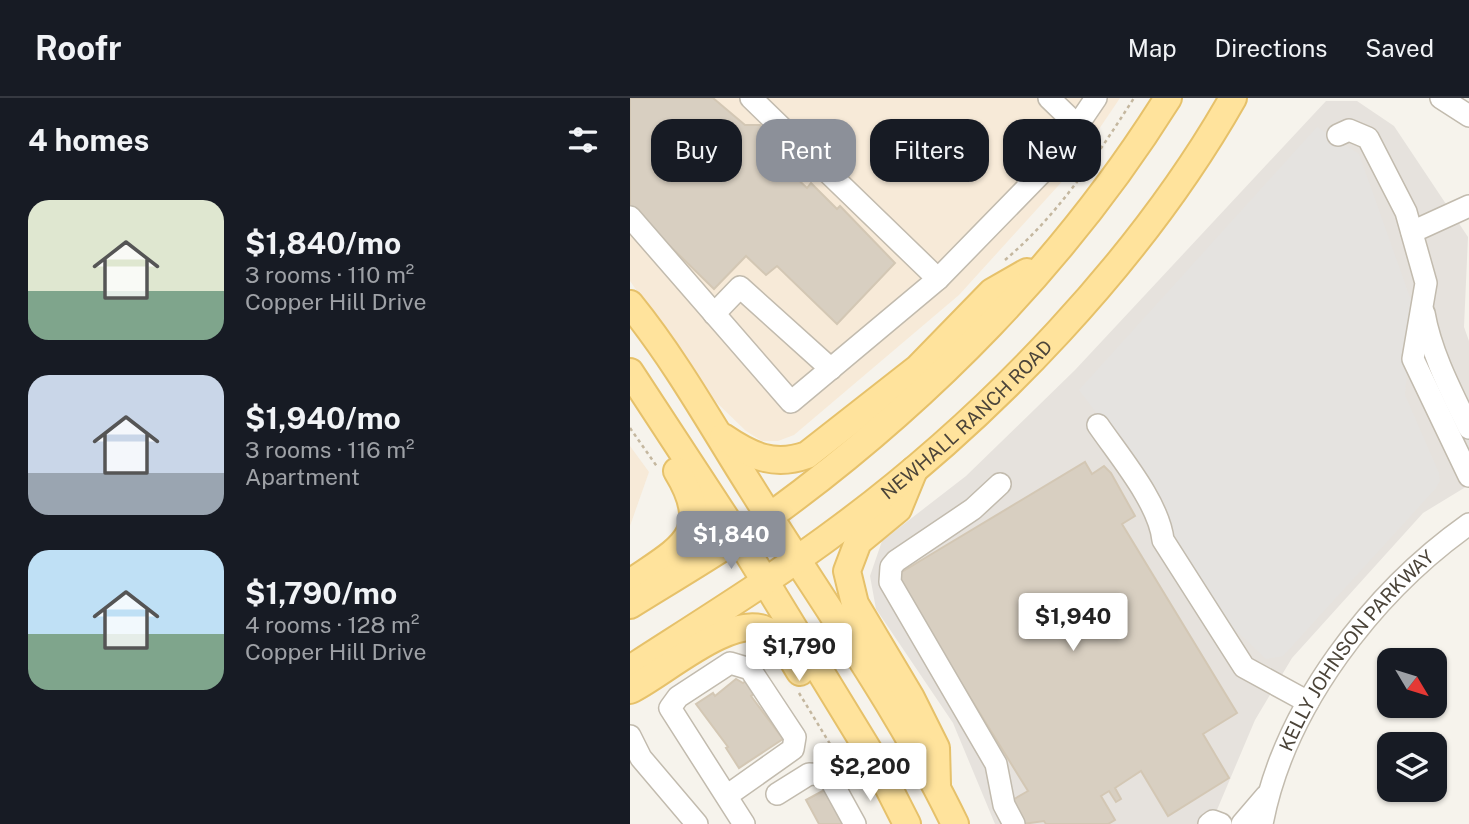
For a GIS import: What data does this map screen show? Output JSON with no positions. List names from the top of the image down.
{
  "streets": {
    "main road": ["NEWHALL RANCH ROAD"],
    "street": ["KELLY JOHNSON PARKWAY"]
  },
  "north": "bottom right",
  "page": {
    "header": "Roofr",
    "nav": ["Map", "Directions", "Saved"],
    "heading": "4 homes",
    "chip": [
      "Buy",
      "Rent",
      "Filters",
      "New"
    ],
    "list": [
      {
        "name": "$1,840/mo",
        "note": "3 rooms · 110 m² · Copper Hill Drive"
      },
      {
        "name": "$1,940/mo",
        "note": "3 rooms · 116 m² · Apartment"
      },
      {
        "name": "$1,790/mo",
        "note": "4 rooms · 128 m² · Copper Hill Drive"
      }
    ],
    "price": [
      "$1,840",
      "$1,940",
      "$1,790",
      "$2,200"
    ]
  }
}
